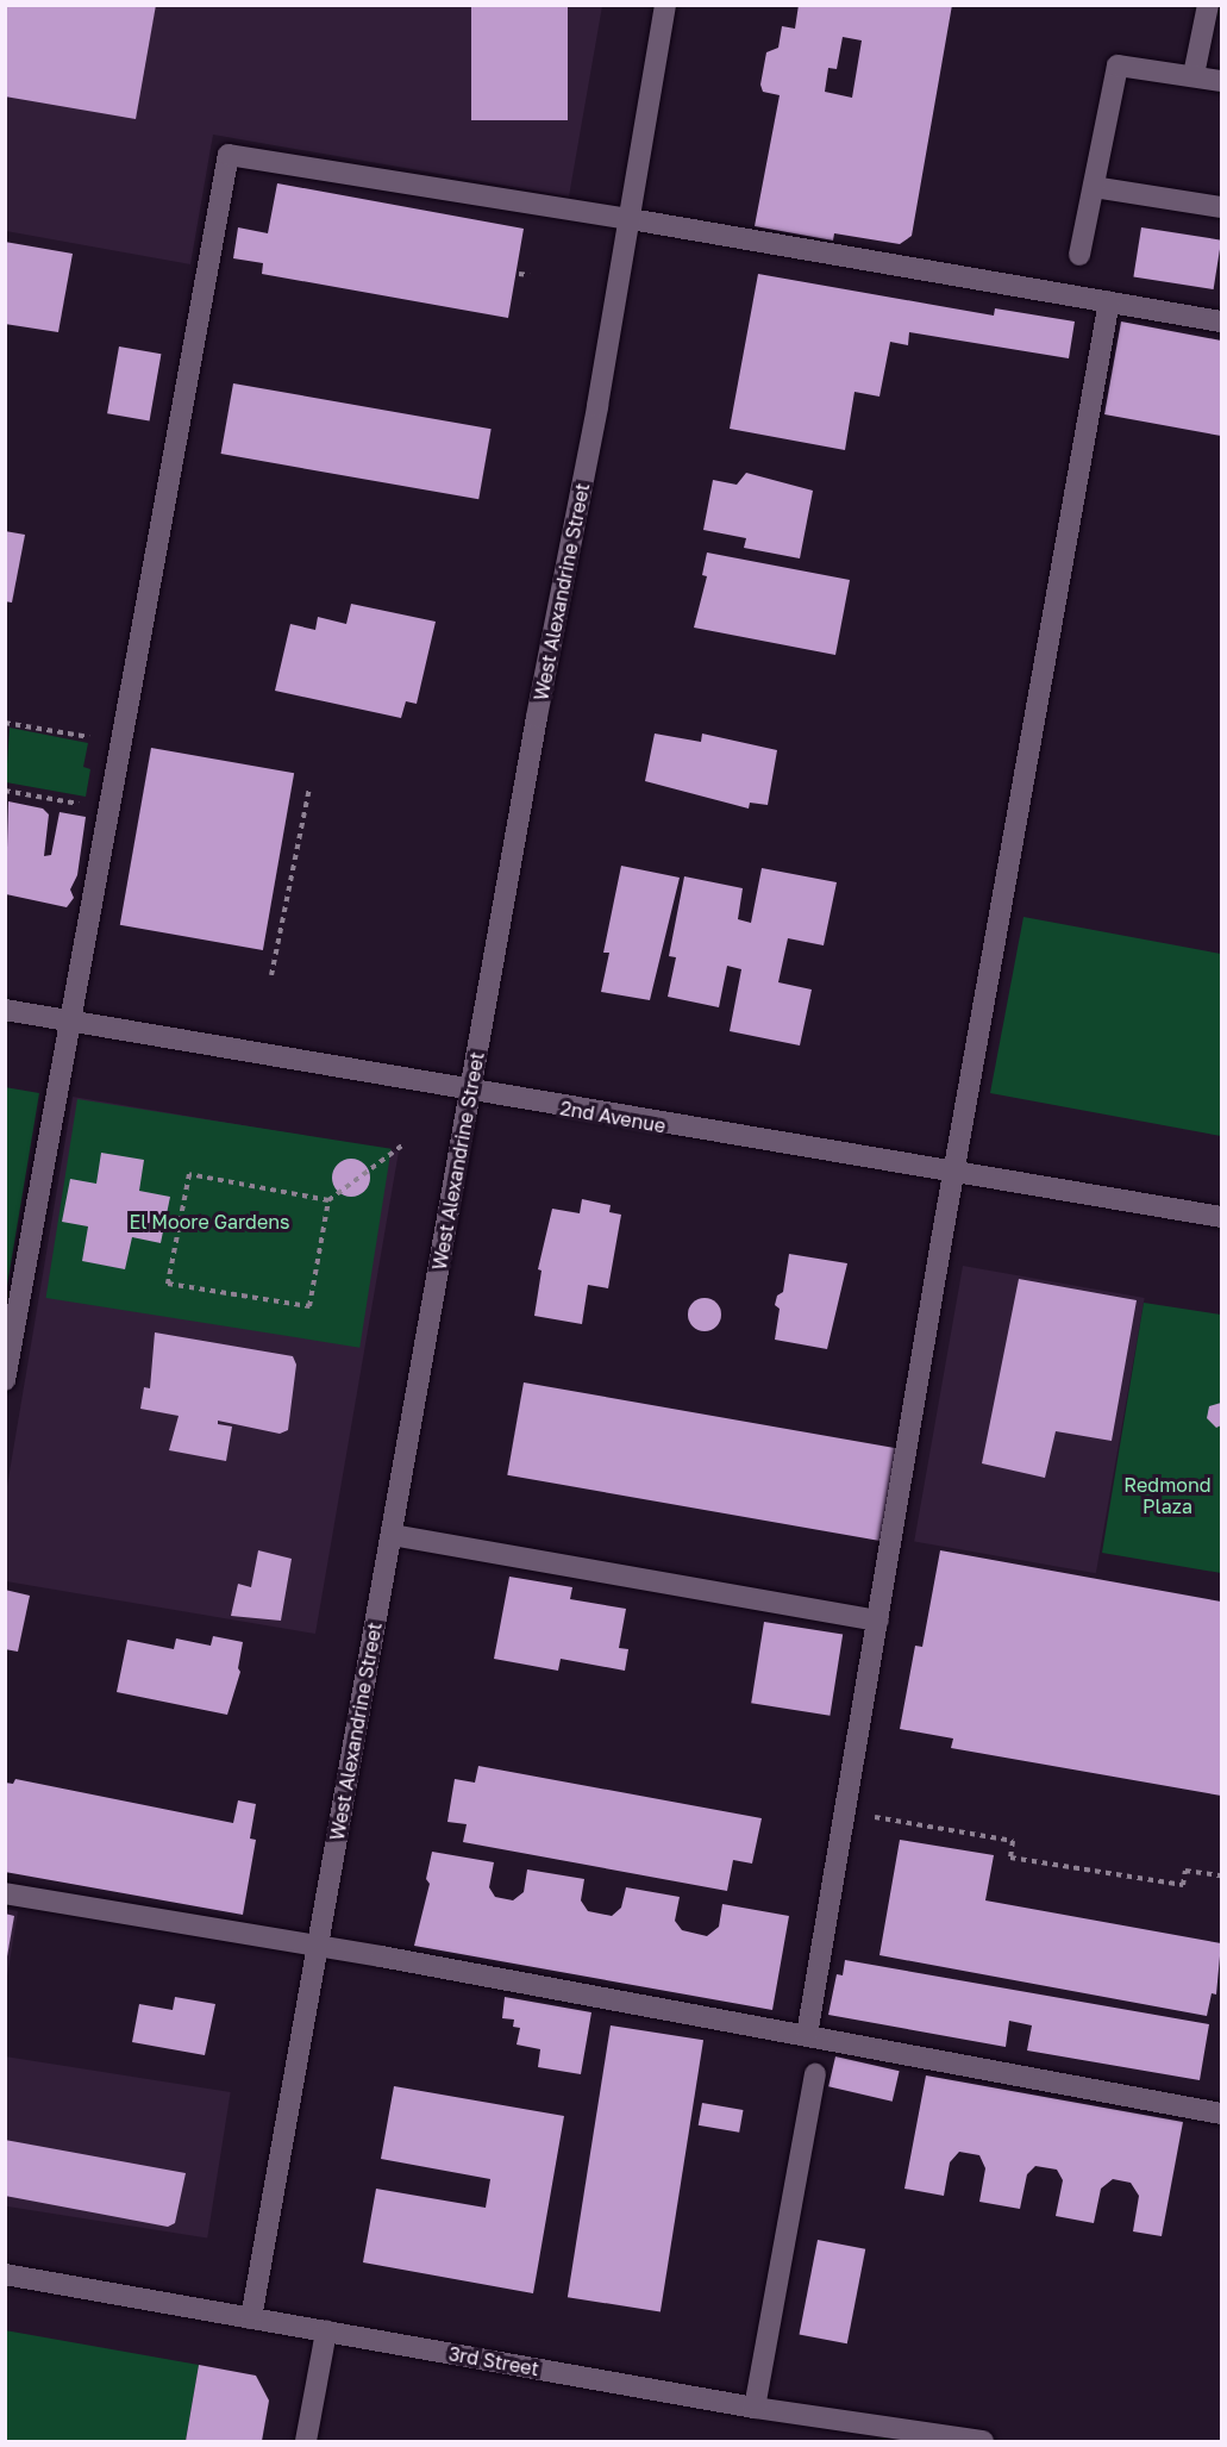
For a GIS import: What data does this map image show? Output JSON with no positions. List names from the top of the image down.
{
  "streets": {
    "street": ["West Alexandrine Street", "2nd Avenue", "3rd Street"]
  },
  "crossings": [
    ["West Alexandrine Street", "2nd Avenue"],
    ["West Alexandrine Street", "3rd Street"]
  ],
  "parks": ["El Moore Gardens", "Redmond Plaza"]
}
